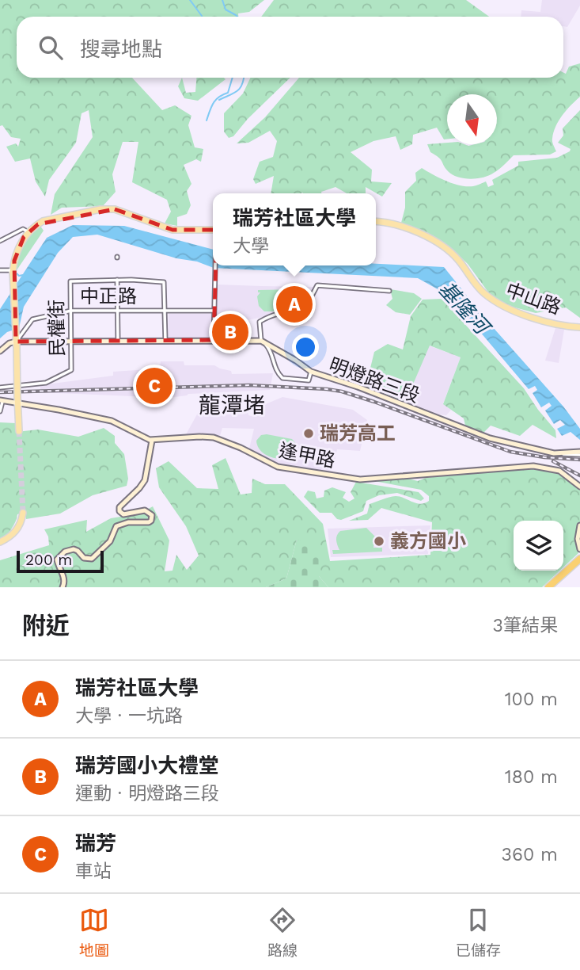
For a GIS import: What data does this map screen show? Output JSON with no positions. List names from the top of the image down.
{
  "streets": {
    "main road": ["中山路"],
    "street": [
      "中正路",
      "民權街",
      "明燈路三段",
      "逢甲路"
    ]
  },
  "crossings": [
    ["中正路", "民權街"],
    ["中正路", "明燈路三段"],
    ["民權街", "明燈路三段"]
  ],
  "districts": ["龍潭堵"],
  "water": ["基隆河"],
  "places": ["瑞芳高工", "義方國小"],
  "scale_bar": "200 m",
  "north": "bottom",
  "page": {
    "search": "搜尋地點",
    "popup": ["瑞芳社區大學", "大學"],
    "pins": ["A", "B", "C"],
    "scale": "200 m",
    "heading": ["附近", "3筆結果"],
    "list": [
      {
        "mark": "A",
        "name": "瑞芳社區大學",
        "note": "大學 · 一坑路",
        "value": "100 m"
      },
      {
        "mark": "B",
        "name": "瑞芳國小大禮堂",
        "note": "運動 · 明燈路三段",
        "value": "180 m"
      },
      {
        "mark": "C",
        "name": "瑞芳",
        "note": "車站",
        "value": "360 m"
      }
    ],
    "nav": ["地圖", "路線", "已儲存"]
  }
}
